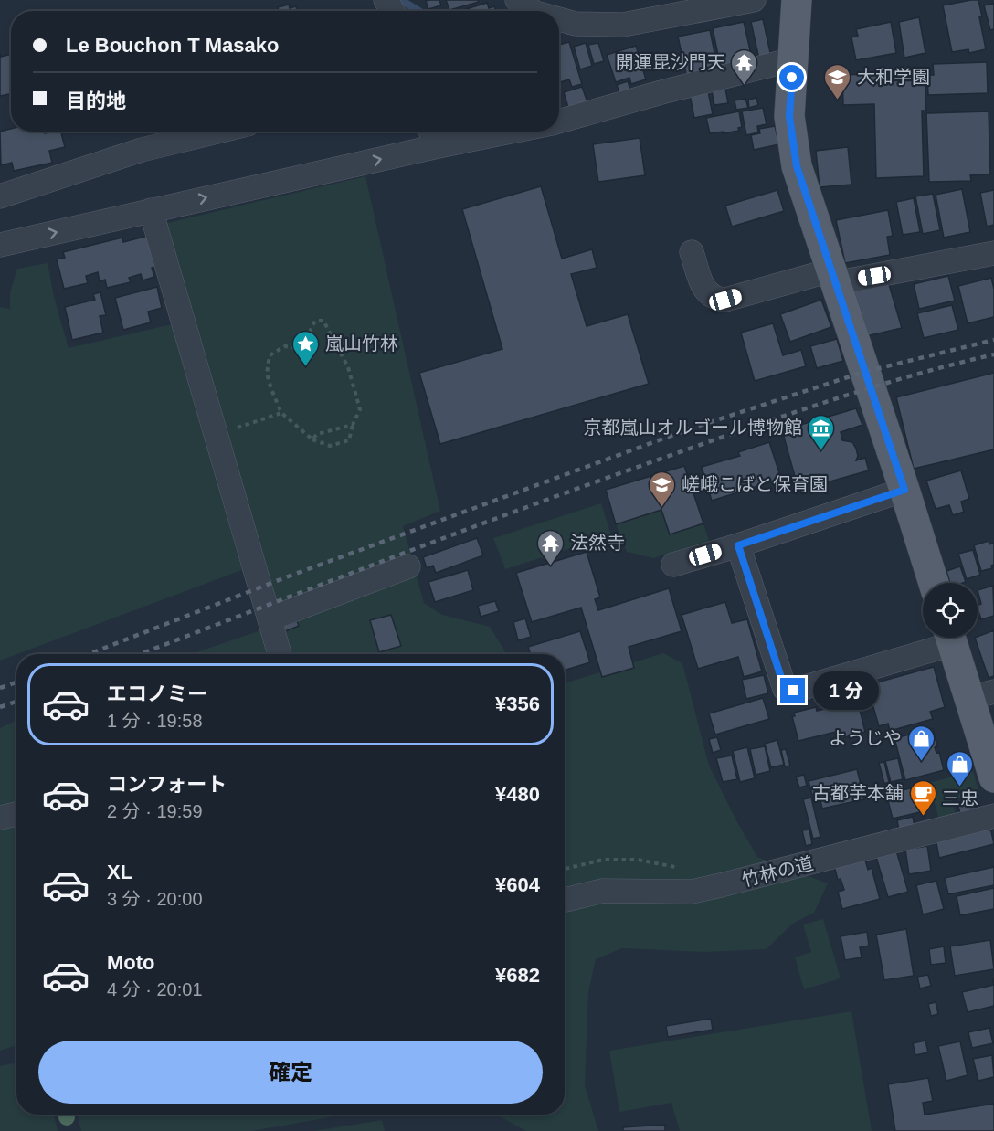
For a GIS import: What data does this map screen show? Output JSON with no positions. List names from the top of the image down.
{
  "streets": {
    "street": ["竹林の道"]
  },
  "places": {
    "temple": ["開運毘沙門天", "法然寺"],
    "school or university": ["大和学園", "嵯峨こばと保育園"],
    "place": ["嵐山竹林"],
    "museum": ["京都嵐山オルゴール博物館"],
    "shop": ["ようじや", "三忠"],
    "cafe": ["古都芋本舗"]
  },
  "page": {
    "banner": ["Le Bouchon T Masako", "目的地"],
    "list": [
      {
        "name": "エコノミー",
        "note": "1 分 · 19:58",
        "value": "¥356"
      },
      {
        "name": "コンフォート",
        "note": "2 分 · 19:59",
        "value": "¥480"
      },
      {
        "name": "XL",
        "note": "3 分 · 20:00",
        "value": "¥604"
      },
      {
        "name": "Moto",
        "note": "4 分 · 20:01",
        "value": "¥682"
      }
    ],
    "bubble": "1 分",
    "buttons": "確定"
  }
}
